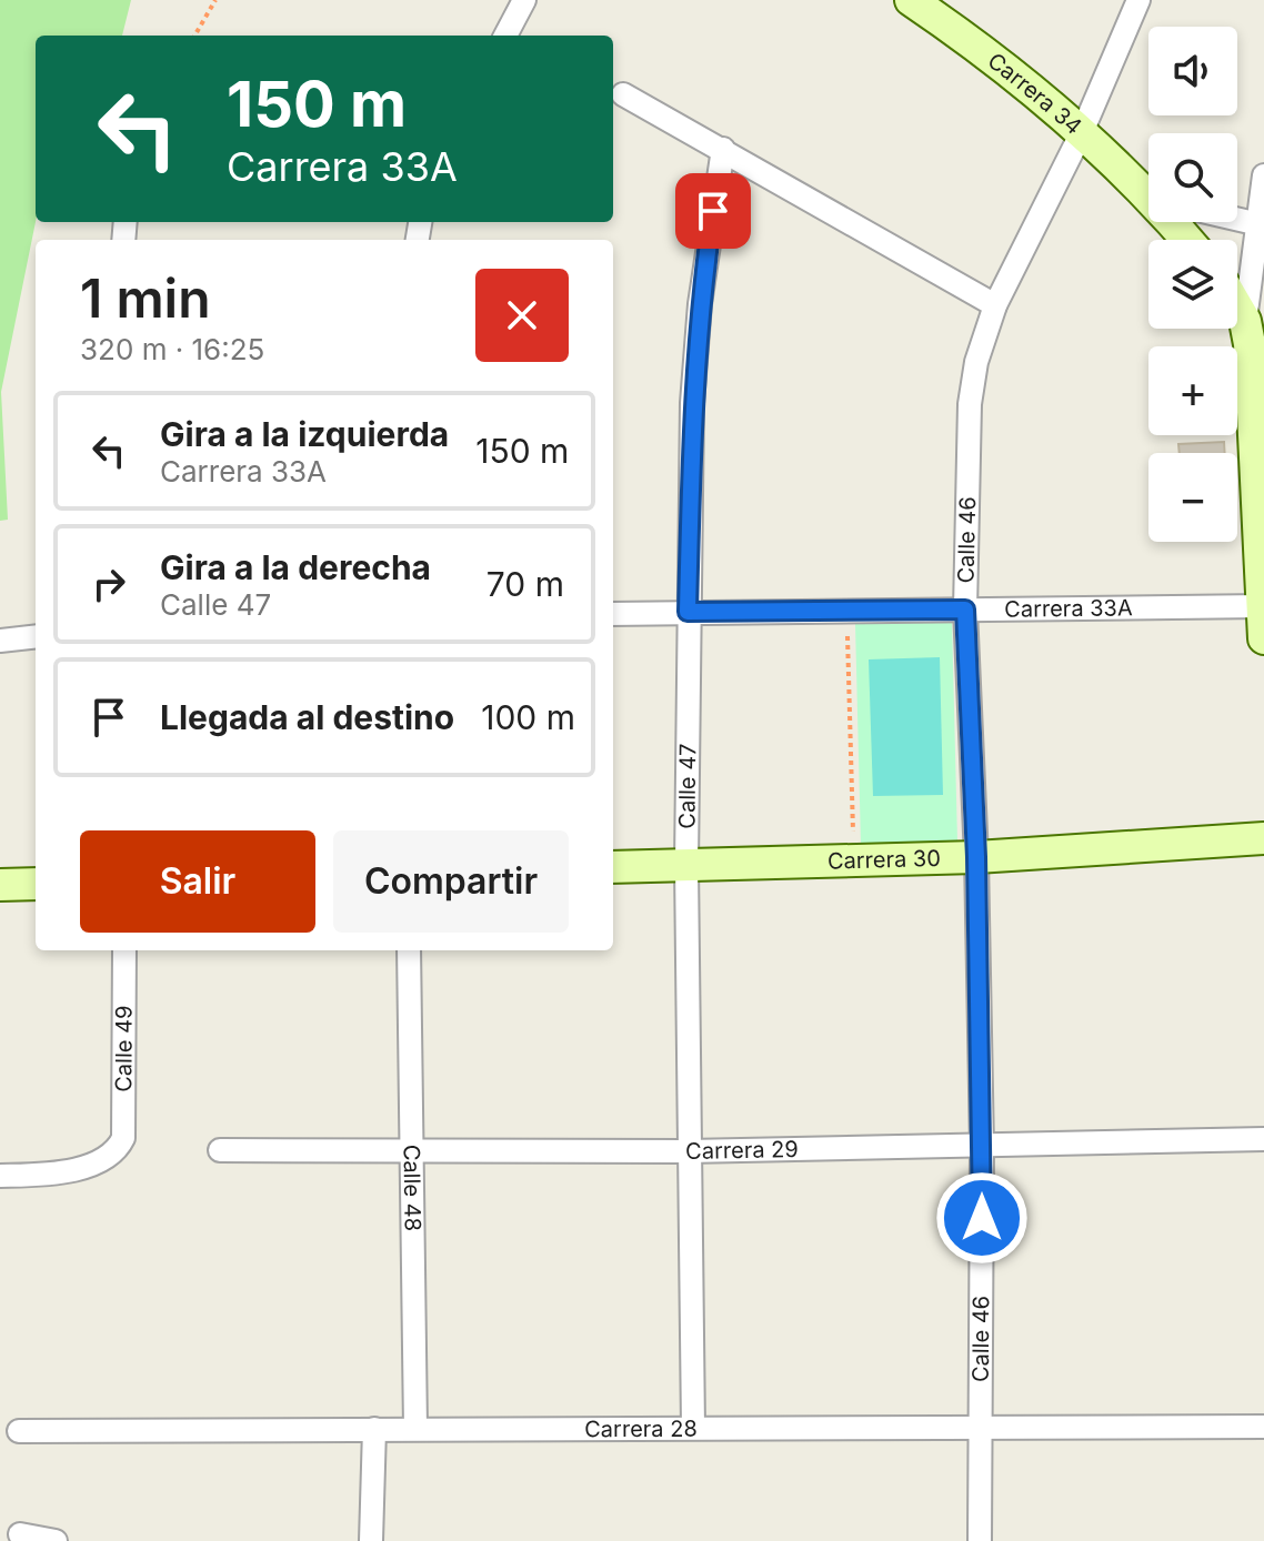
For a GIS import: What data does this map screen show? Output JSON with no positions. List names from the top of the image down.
{
  "streets": {
    "main road": ["Carrera 34", "Carrera 30"],
    "street": [
      "Calle 46",
      "Carrera 33A",
      "Calle 47",
      "Calle 49",
      "Carrera 29",
      "Calle 48",
      "Carrera 28"
    ]
  },
  "crossings": [
    ["Carrera 34", "Calle 46"],
    ["Calle 46", "Carrera 33A"],
    ["Calle 46", "Carrera 30"],
    ["Calle 46", "Carrera 29"],
    ["Calle 46", "Carrera 28"],
    ["Carrera 33A", "Calle 47"],
    ["Calle 47", "Carrera 30"],
    ["Calle 47", "Carrera 29"],
    ["Calle 47", "Carrera 28"],
    ["Carrera 29", "Calle 48"],
    ["Calle 48", "Carrera 28"]
  ],
  "page": {
    "map_buttons": ["+", "−"],
    "turn": ["150 m", "Carrera 33A"],
    "heading": ["1 min", "320 m · 16:25"],
    "list": [
      {
        "name": "Gira a la izquierda",
        "note": "Carrera 33A",
        "value": "150 m"
      },
      {
        "name": "Gira a la derecha",
        "note": "Calle 47",
        "value": "70 m"
      },
      {
        "name": "Llegada al destino",
        "value": "100 m"
      }
    ],
    "buttons": ["Salir", "Compartir"]
  }
}
